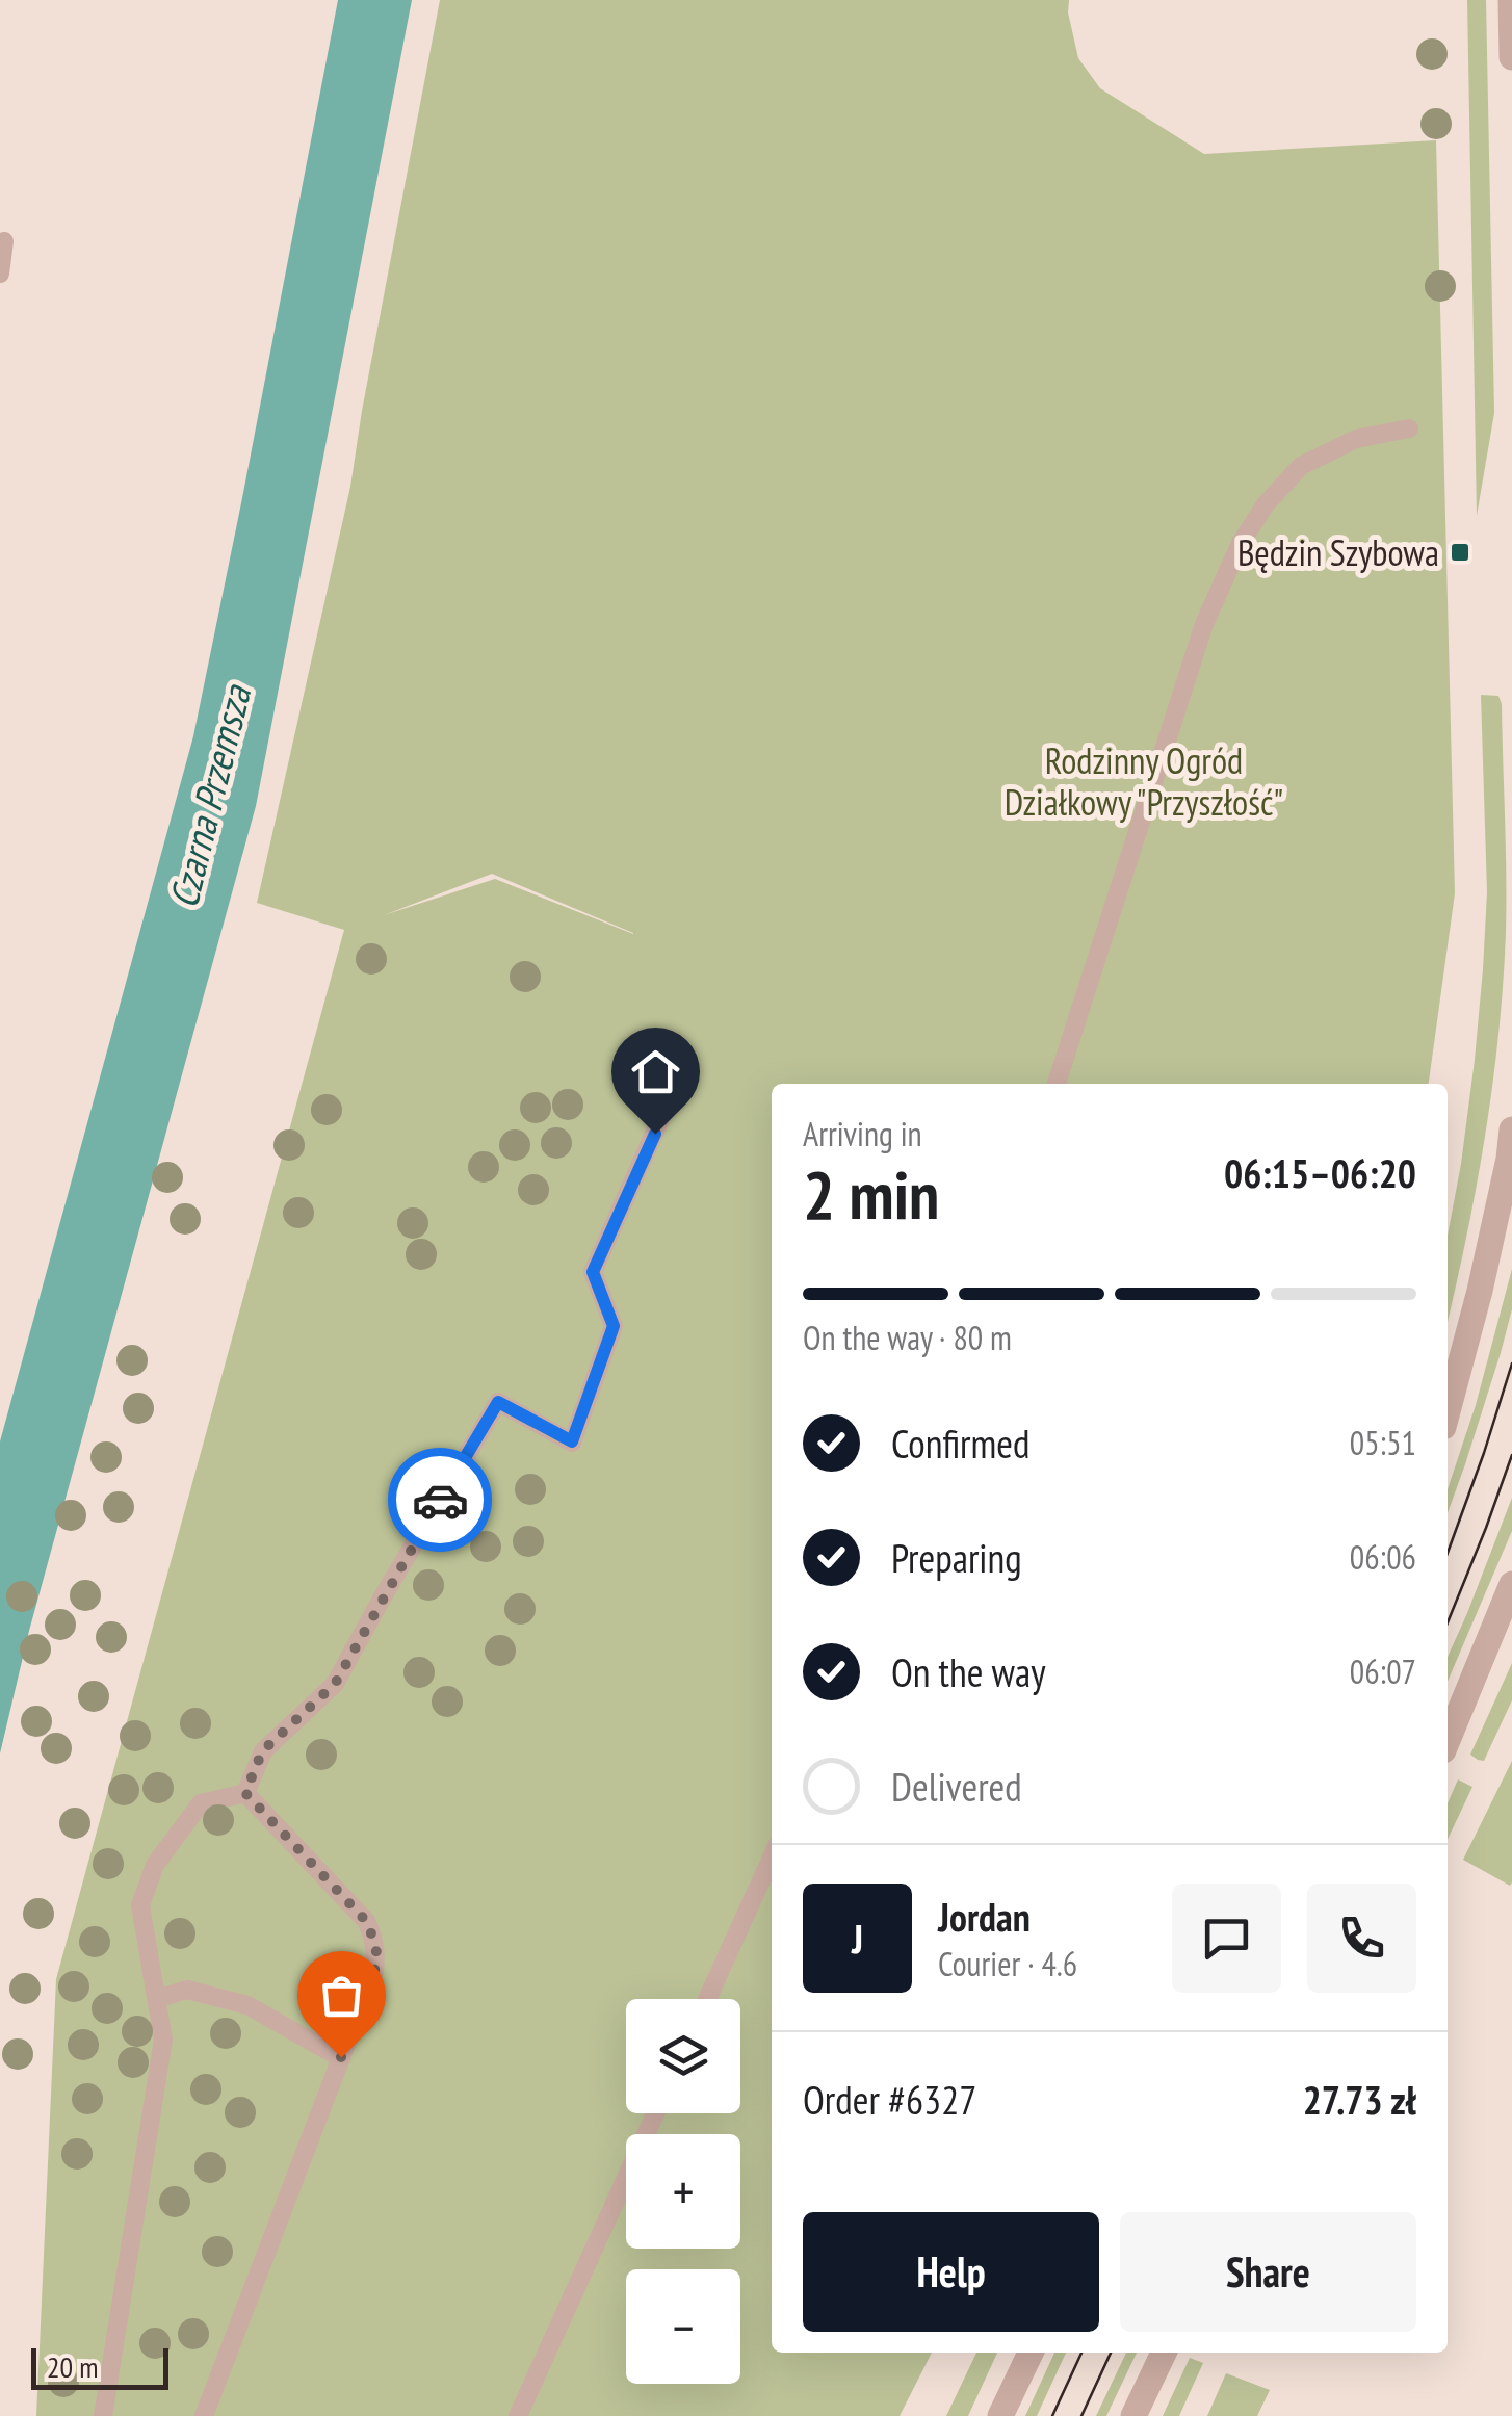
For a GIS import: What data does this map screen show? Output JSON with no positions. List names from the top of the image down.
{
  "water": ["Czarna Przemsza"],
  "parks": ["Rodzinny Ogród Działkowy \"Przyszłość\""],
  "places": {
    "transit": ["Będzin Szybowa"]
  },
  "scale_bar": "20 m",
  "page": {
    "heading": ["2 min", "Arriving in", "06:15–06:20"],
    "panel": [
      "Jordan",
      "Courier · 4.6",
      "Order #6327",
      "27.73 zł"
    ],
    "bar": "On the way · 80 m",
    "list": [
      ["Confirmed", "05:51"],
      ["Preparing", "06:06"],
      ["On the way", "06:07"],
      "Delivered"
    ],
    "round": "J",
    "map_buttons": ["+", "−"],
    "buttons": ["Help", "Share"],
    "scale": "20 m"
  }
}
